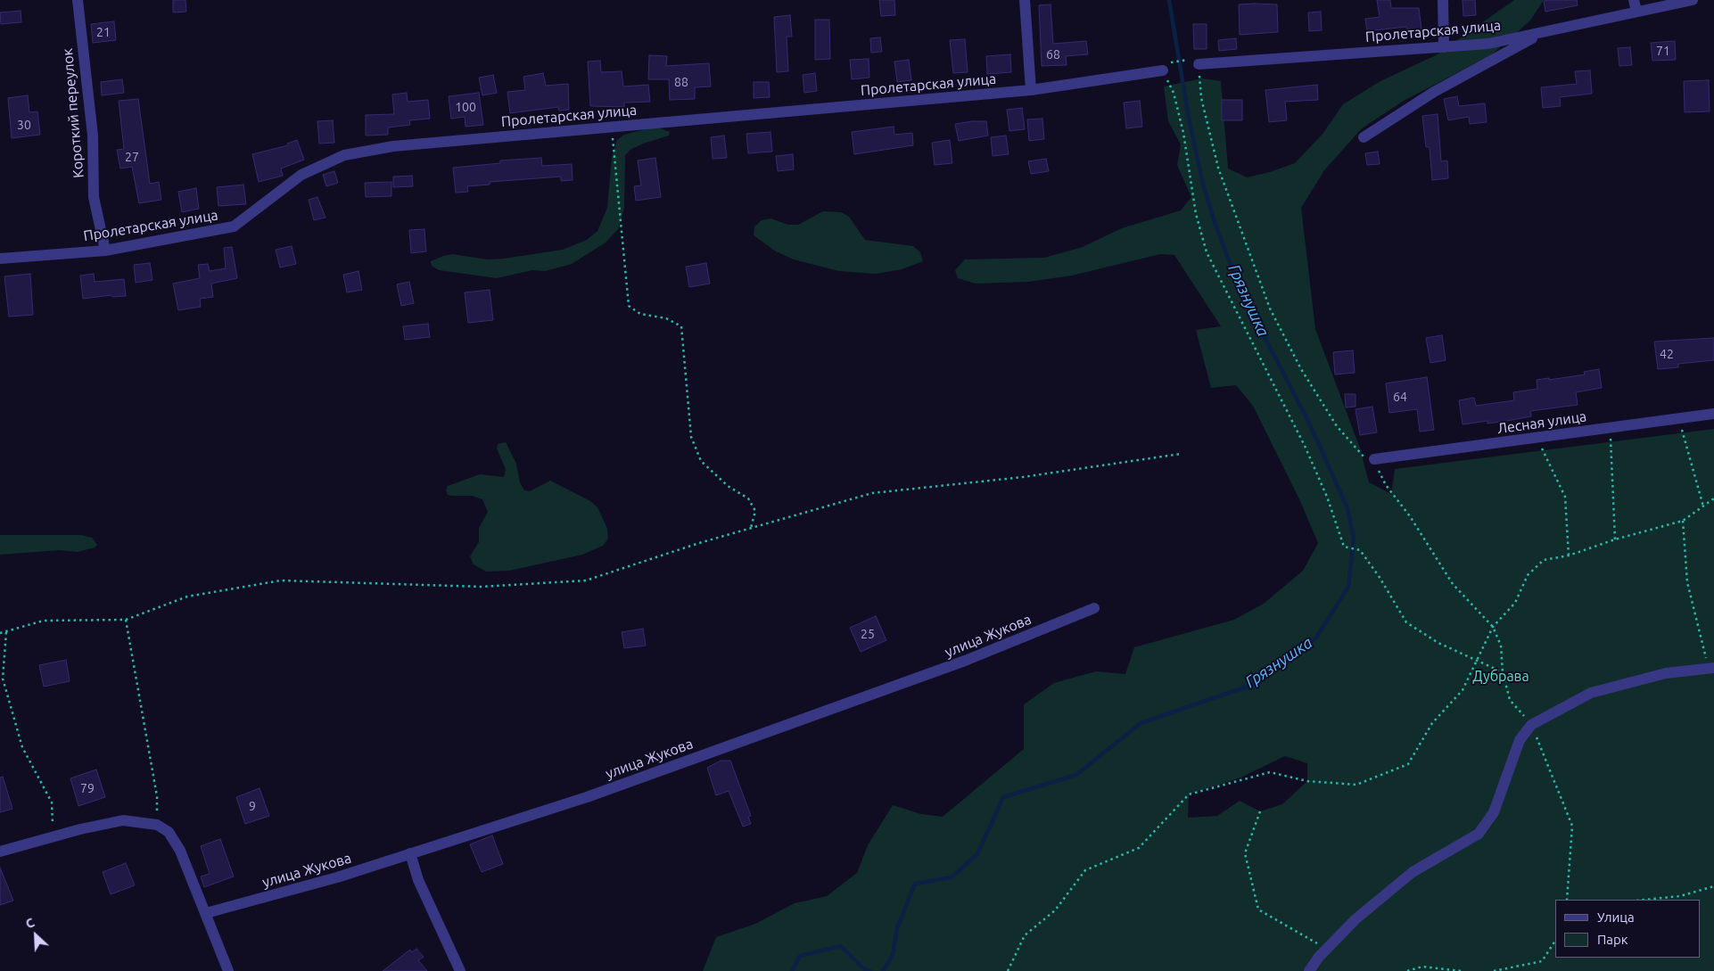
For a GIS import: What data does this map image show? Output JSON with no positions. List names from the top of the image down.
{
  "streets": {
    "street": [
      "Пролетарская улица",
      "Короткий переулок",
      "Лесная улица",
      "улица Жукова"
    ]
  },
  "crossings": [
    ["Пролетарская улица", "Короткий переулок"]
  ],
  "water": ["Грязнушка"],
  "parks": ["Дубрава"],
  "house_numbers": [
    "21",
    "71",
    "68",
    "88",
    "100",
    "30",
    "27",
    "42",
    "64",
    "25",
    "79",
    "9"
  ],
  "legend": ["Улица", "Парк"],
  "north": "top left"
}
